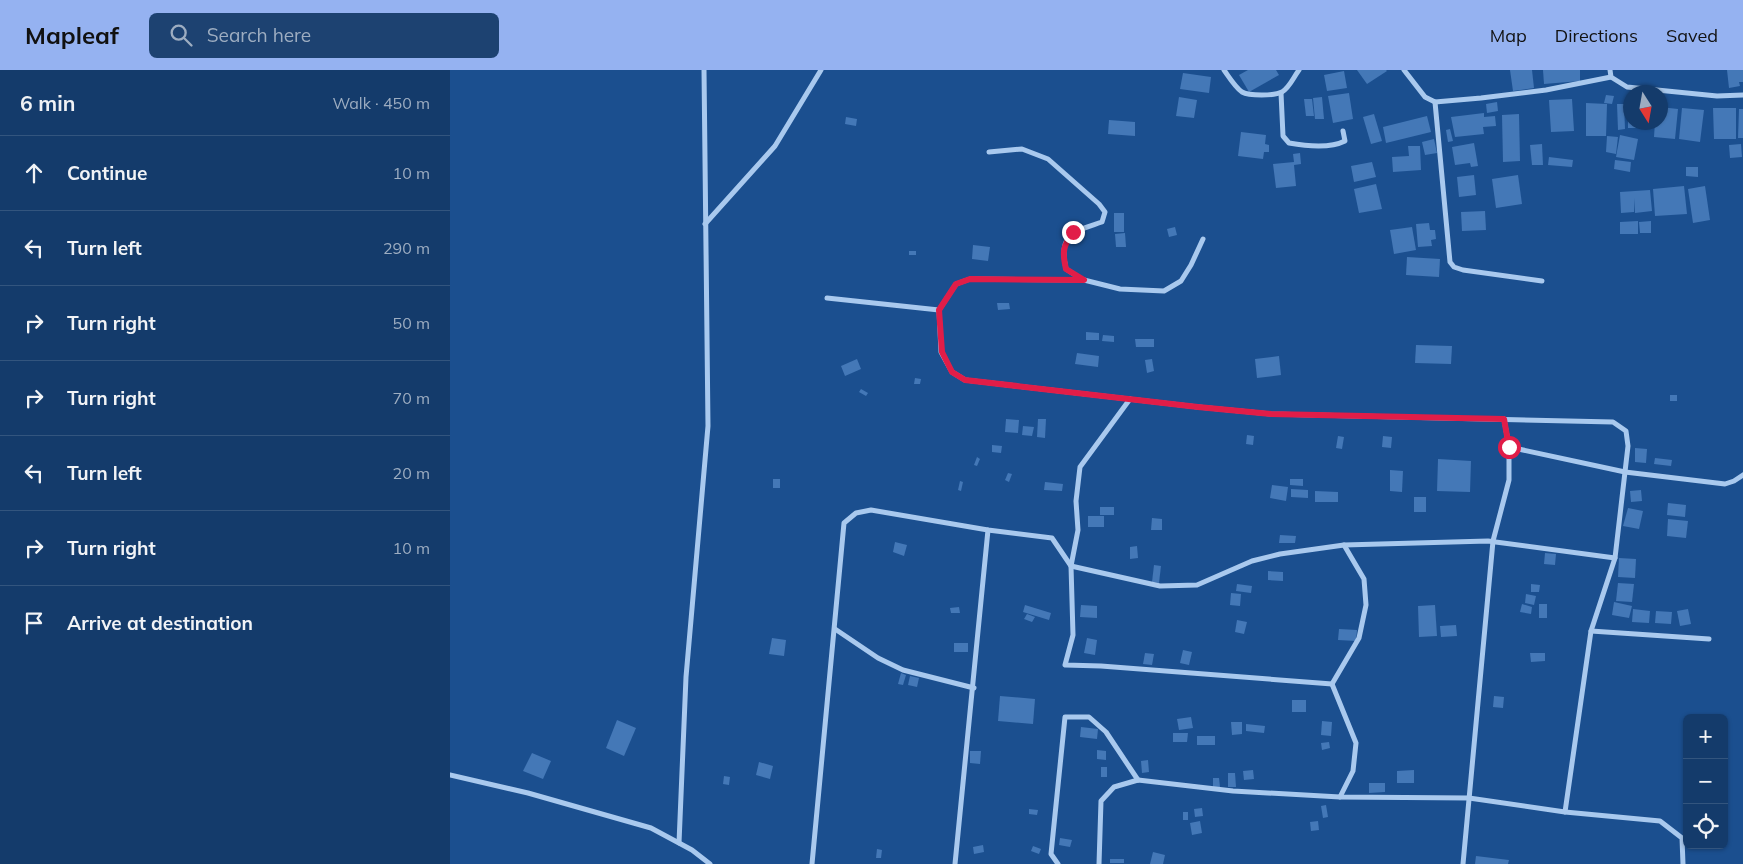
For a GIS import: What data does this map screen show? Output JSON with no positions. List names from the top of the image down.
{
  "north": "bottom",
  "page": {
    "header": "Mapleaf",
    "search": "Search here",
    "nav": ["Map", "Directions", "Saved"],
    "heading": ["6 min", "Walk · 450 m"],
    "list": [
      ["Continue", "10 m"],
      ["Turn left", "290 m"],
      ["Turn right", "50 m"],
      ["Turn right", "70 m"],
      ["Turn left", "20 m"],
      ["Turn right", "10 m"],
      "Arrive at destination"
    ],
    "map_buttons": ["+", "−"]
  }
}
